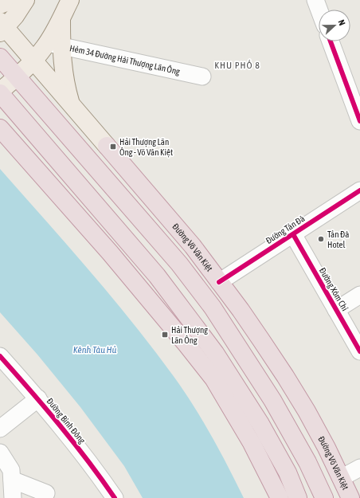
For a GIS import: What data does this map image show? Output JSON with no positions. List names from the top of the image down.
{
  "streets": {
    "highway": ["Đường Võ Văn Kiệt"],
    "street": [
      "Hẻm 34 Đường Hải Thượng Lãn Ông",
      "Đường Tản Đà",
      "Đường Xóm Chỉ",
      "Đường Bình Đông"
    ]
  },
  "crossings": [
    ["Đường Tản Đà", "Đường Võ Văn Kiệt"],
    ["Đường Tản Đà", "Đường Xóm Chỉ"]
  ],
  "districts": ["KHU PHỐ 8"],
  "water": ["Kênh Tàu Hủ"],
  "places": {
    "transit": ["Hải Thượng Lãn Ông - Võ Văn Kiệt", "Hải Thượng Lãn Ông"],
    "other": ["Tản Đà Hotel"]
  },
  "north": "right"
}
